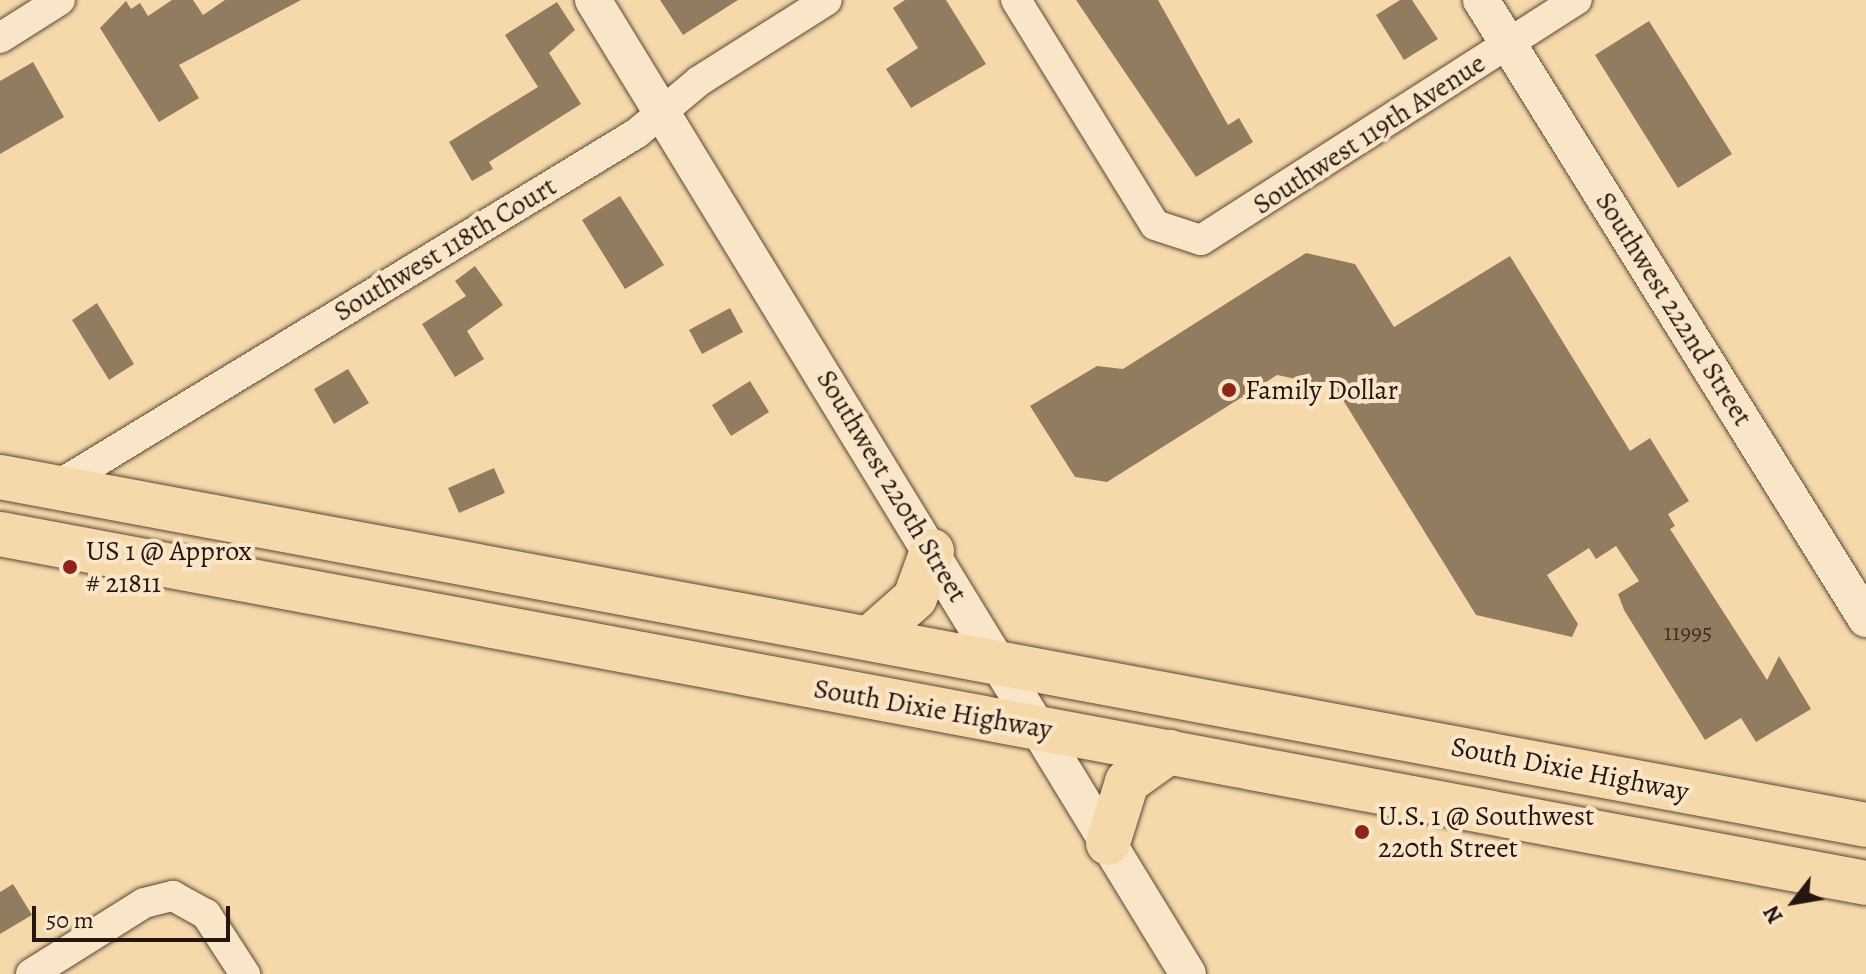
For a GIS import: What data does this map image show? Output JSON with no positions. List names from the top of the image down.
{
  "streets": {
    "highway": ["South Dixie Highway"],
    "street": [
      "Southwest 119th Avenue",
      "Southwest 118th Court",
      "Southwest 222nd Street",
      "Southwest 220th Street"
    ]
  },
  "crossings": [
    ["Southwest 119th Avenue", "Southwest 222nd Street"],
    ["Southwest 118th Court", "Southwest 220th Street"],
    ["Southwest 118th Court", "South Dixie Highway"],
    ["Southwest 220th Street", "South Dixie Highway"]
  ],
  "places": ["Family Dollar", "US 1 @ Approx # 21811", "U.S. 1 @ Southwest 220th Street"],
  "house_numbers": ["11995"],
  "scale_bar": "50 m",
  "north": "bottom left"
}
